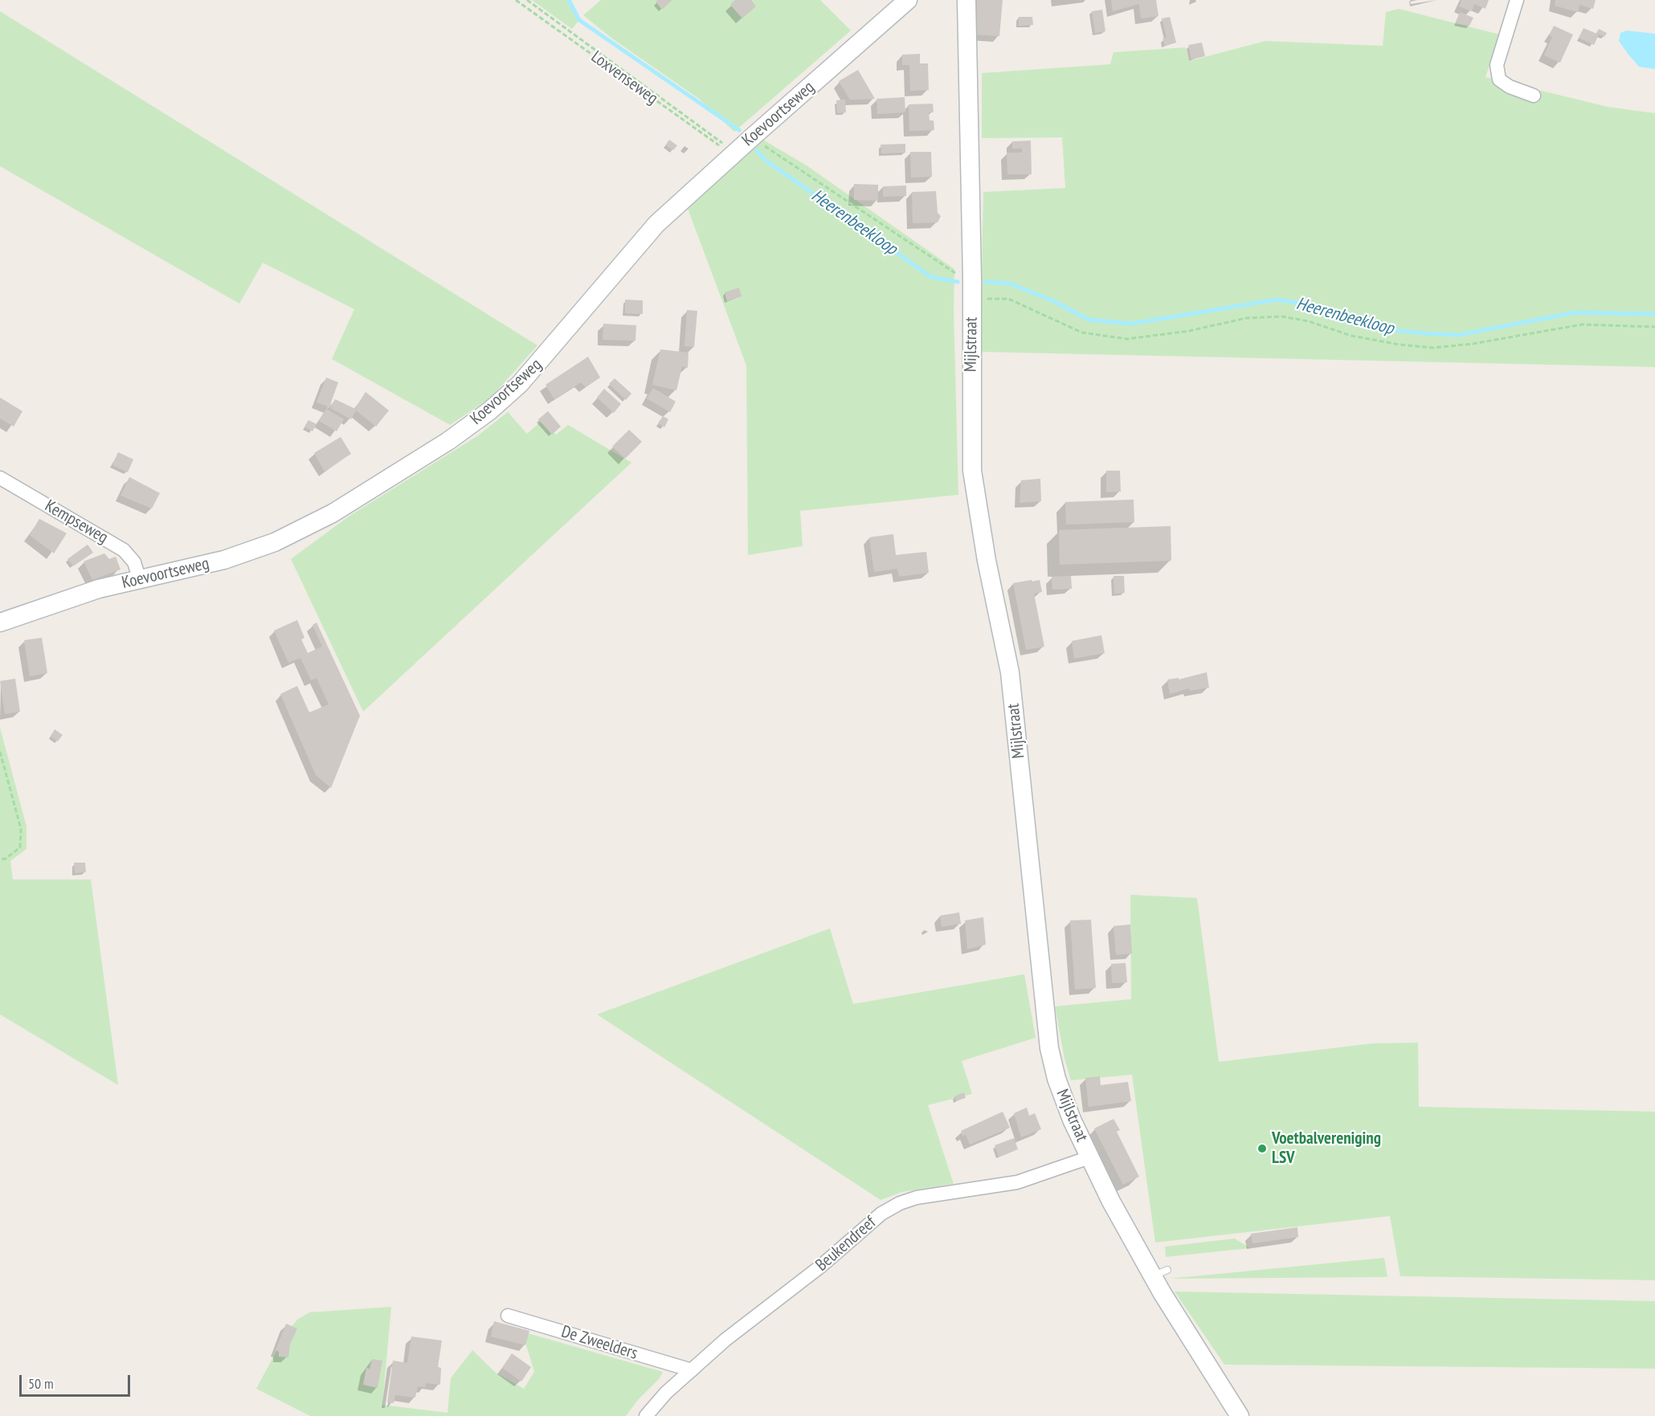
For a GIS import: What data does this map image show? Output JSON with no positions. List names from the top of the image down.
{
  "streets": {
    "street": [
      "Koevoortseweg",
      "Mijlstraat",
      "Kempseweg",
      "Beukendreef",
      "De Zweelders"
    ],
    "path": ["Loxvenseweg"]
  },
  "crossings": [
    ["Loxvenseweg", "Koevoortseweg"],
    ["Koevoortseweg", "Kempseweg"],
    ["Mijlstraat", "Beukendreef"],
    ["Beukendreef", "De Zweelders"]
  ],
  "water": ["Heerenbeekloop"],
  "places": ["Voetbalvereniging LSV"],
  "scale_bar": "50 m"
}
